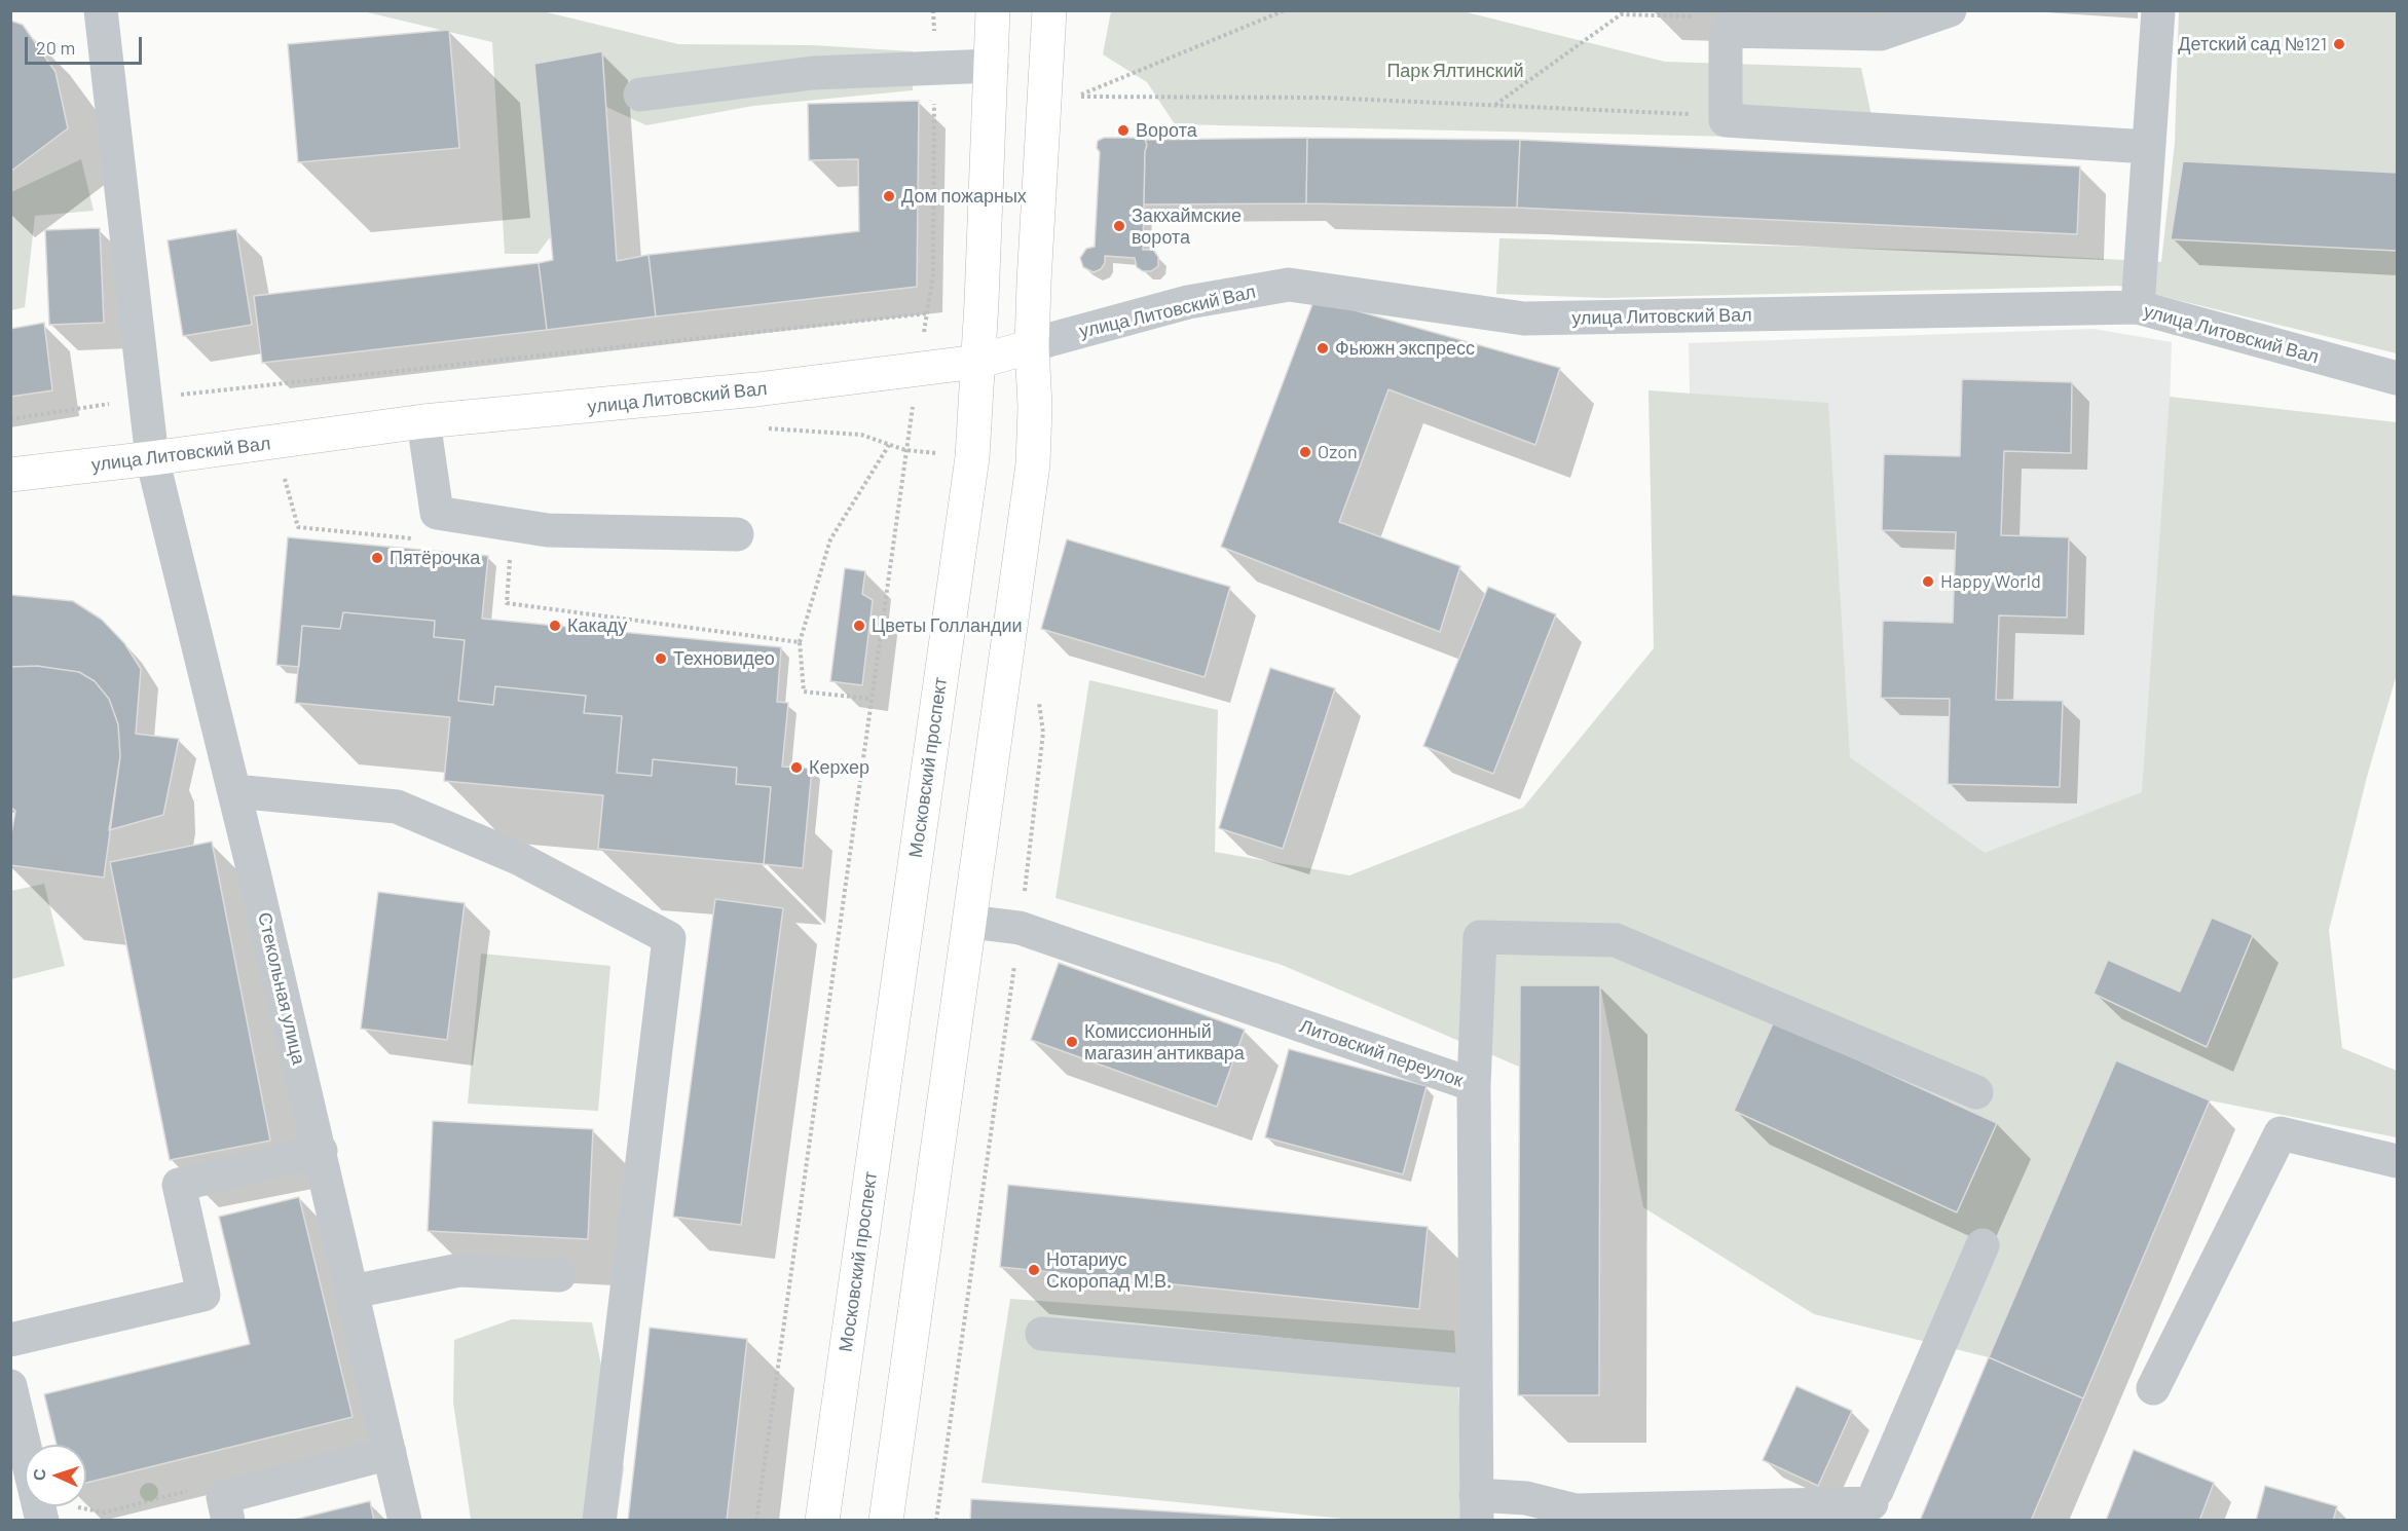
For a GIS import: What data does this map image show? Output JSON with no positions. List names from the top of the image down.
{
  "streets": {
    "main road": ["улица Литовский Вал", "Московский проспект"],
    "street": ["Стекольная улица", "Литовский переулок"]
  },
  "crossings": [
    ["улица Литовский Вал", "Московский проспект"],
    ["улица Литовский Вал", "Стекольная улица"]
  ],
  "parks": ["Парк Ялтинский"],
  "places": [
    "Детский сад №121",
    "Ворота",
    "Дом пожарных",
    "Закхаймские ворота",
    "Фьюжн экспресс",
    "Ozon",
    "Пятёрочка",
    "Happy World",
    "Какаду",
    "Цветы Голландии",
    "Техновидео",
    "Керхер",
    "Комиссионный магазин антиквара",
    "Нотариус Скоропад М.В."
  ],
  "scale_bar": "20 m",
  "north": "left"
}
